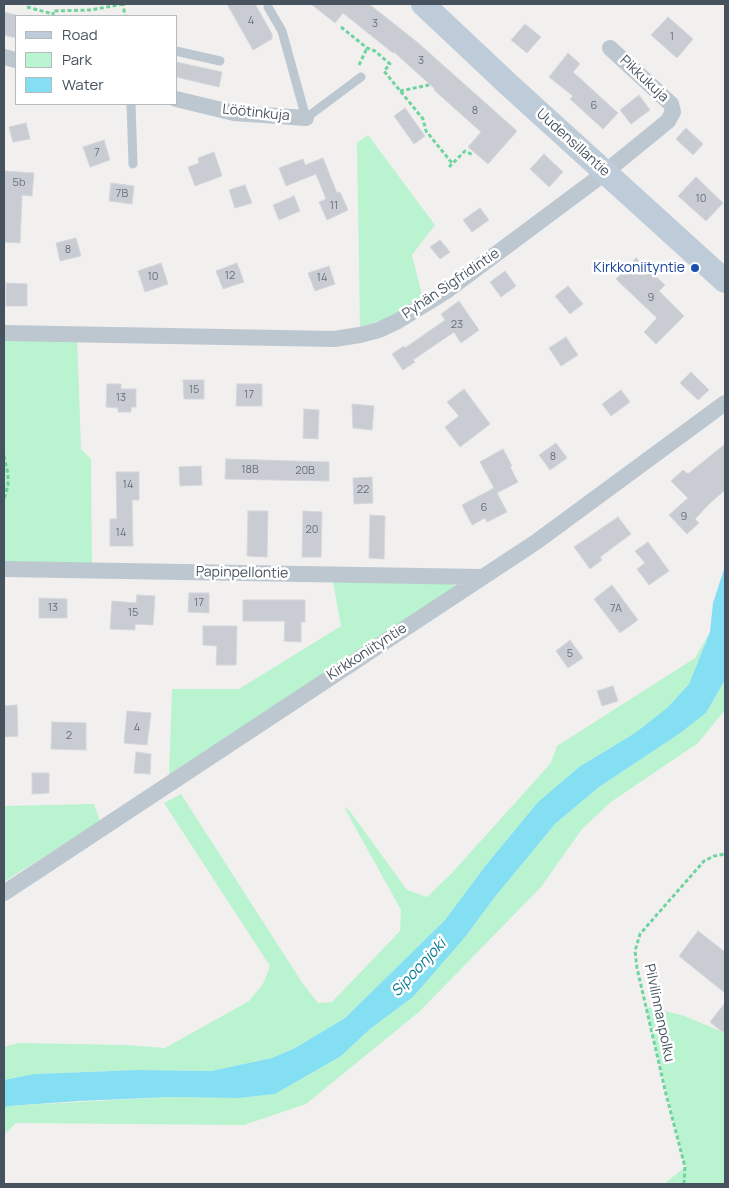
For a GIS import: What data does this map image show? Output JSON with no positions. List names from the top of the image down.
{
  "streets": {
    "street": [
      "Pikkukuja",
      "Löötinkuja",
      "Uudensillantie",
      "Pyhän Sigfridintie",
      "Papinpellontie",
      "Kirkkoniityntie"
    ],
    "path": ["Pilvilinnanpolku"]
  },
  "crossings": [
    ["Pikkukuja", "Pyhän Sigfridintie"],
    ["Uudensillantie", "Pyhän Sigfridintie"],
    ["Papinpellontie", "Kirkkoniityntie"]
  ],
  "water": ["Sipoonjoki"],
  "places": ["Kirkkoniityntie"],
  "house_numbers": [
    "4",
    "3",
    "1",
    "3",
    "6",
    "8",
    "7",
    "5b",
    "7B",
    "10",
    "11",
    "8",
    "12",
    "10",
    "14",
    "9",
    "23",
    "15",
    "17",
    "13",
    "8",
    "18B",
    "20B",
    "14",
    "22",
    "6",
    "9",
    "20",
    "14",
    "17",
    "13",
    "7A",
    "15",
    "5",
    "4",
    "2"
  ],
  "legend": ["Road", "Park", "Water"]
}
